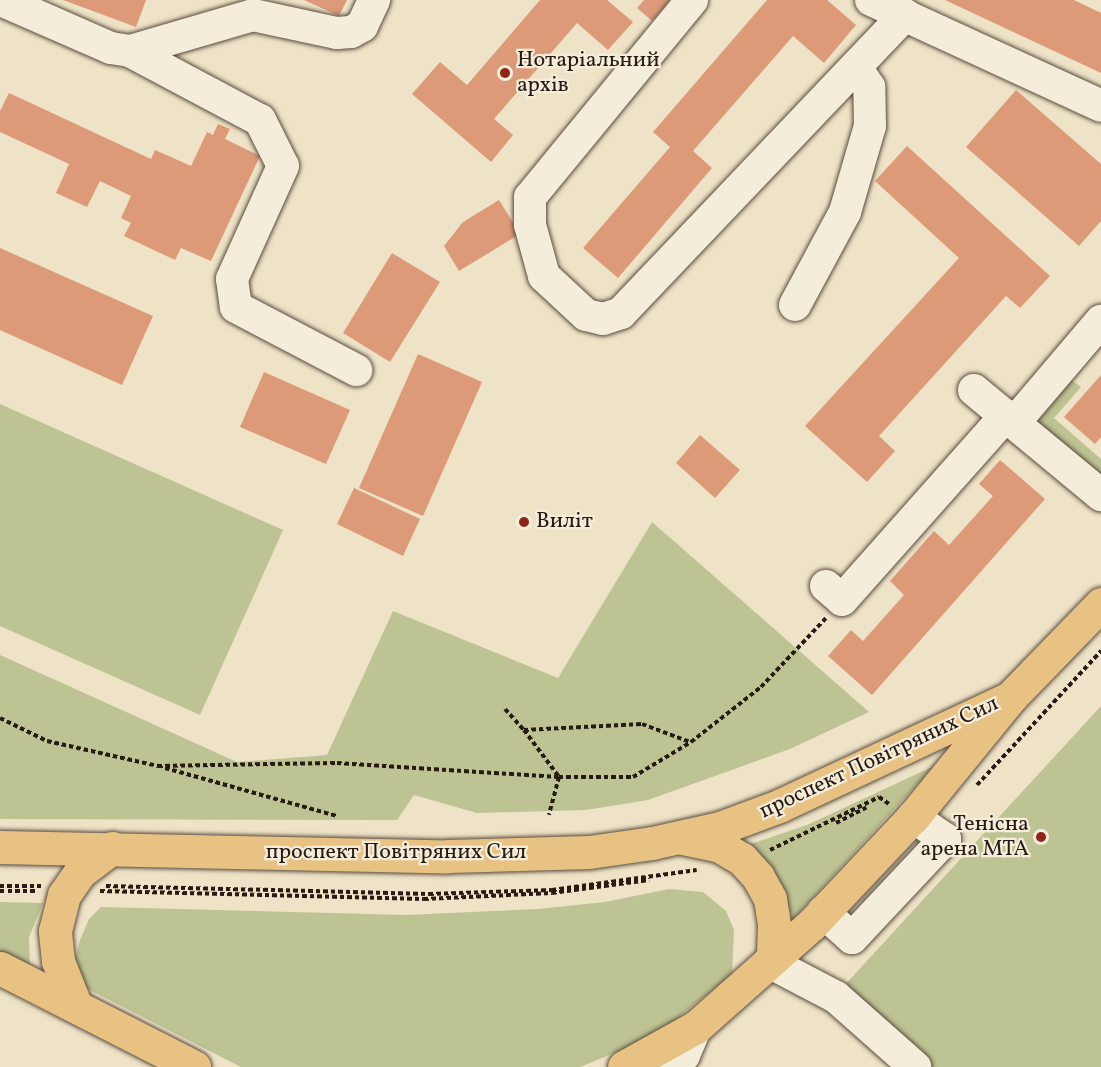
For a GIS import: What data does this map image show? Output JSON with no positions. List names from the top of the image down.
{
  "streets": {
    "main road": ["проспект Повітряних Сил"]
  },
  "places": ["Нотаріальний архів", "Виліт", "Тенісна арена МТА"]
}
